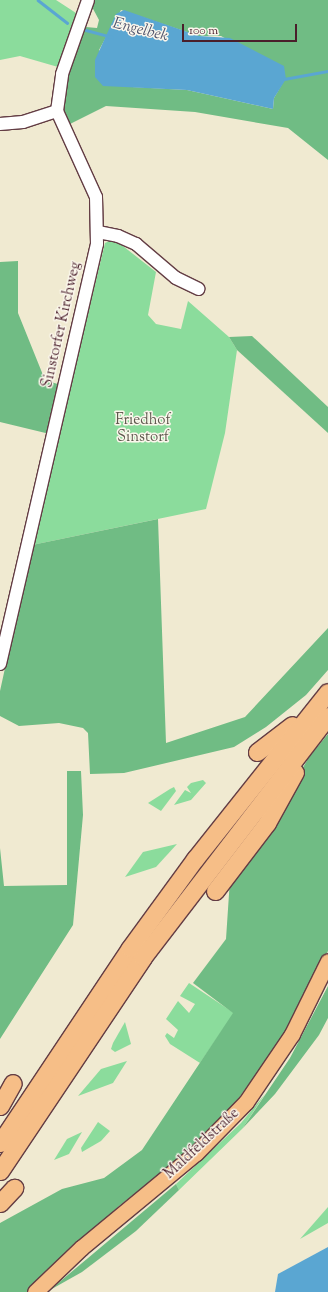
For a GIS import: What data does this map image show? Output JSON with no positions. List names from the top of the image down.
{
  "streets": {
    "main road": ["Maldfeldstraße"],
    "street": ["Sinstorfer Kirchweg"]
  },
  "water": ["Engelbek"],
  "parks": ["Friedhof Sinstorf"],
  "scale_bar": "100 m"
}
